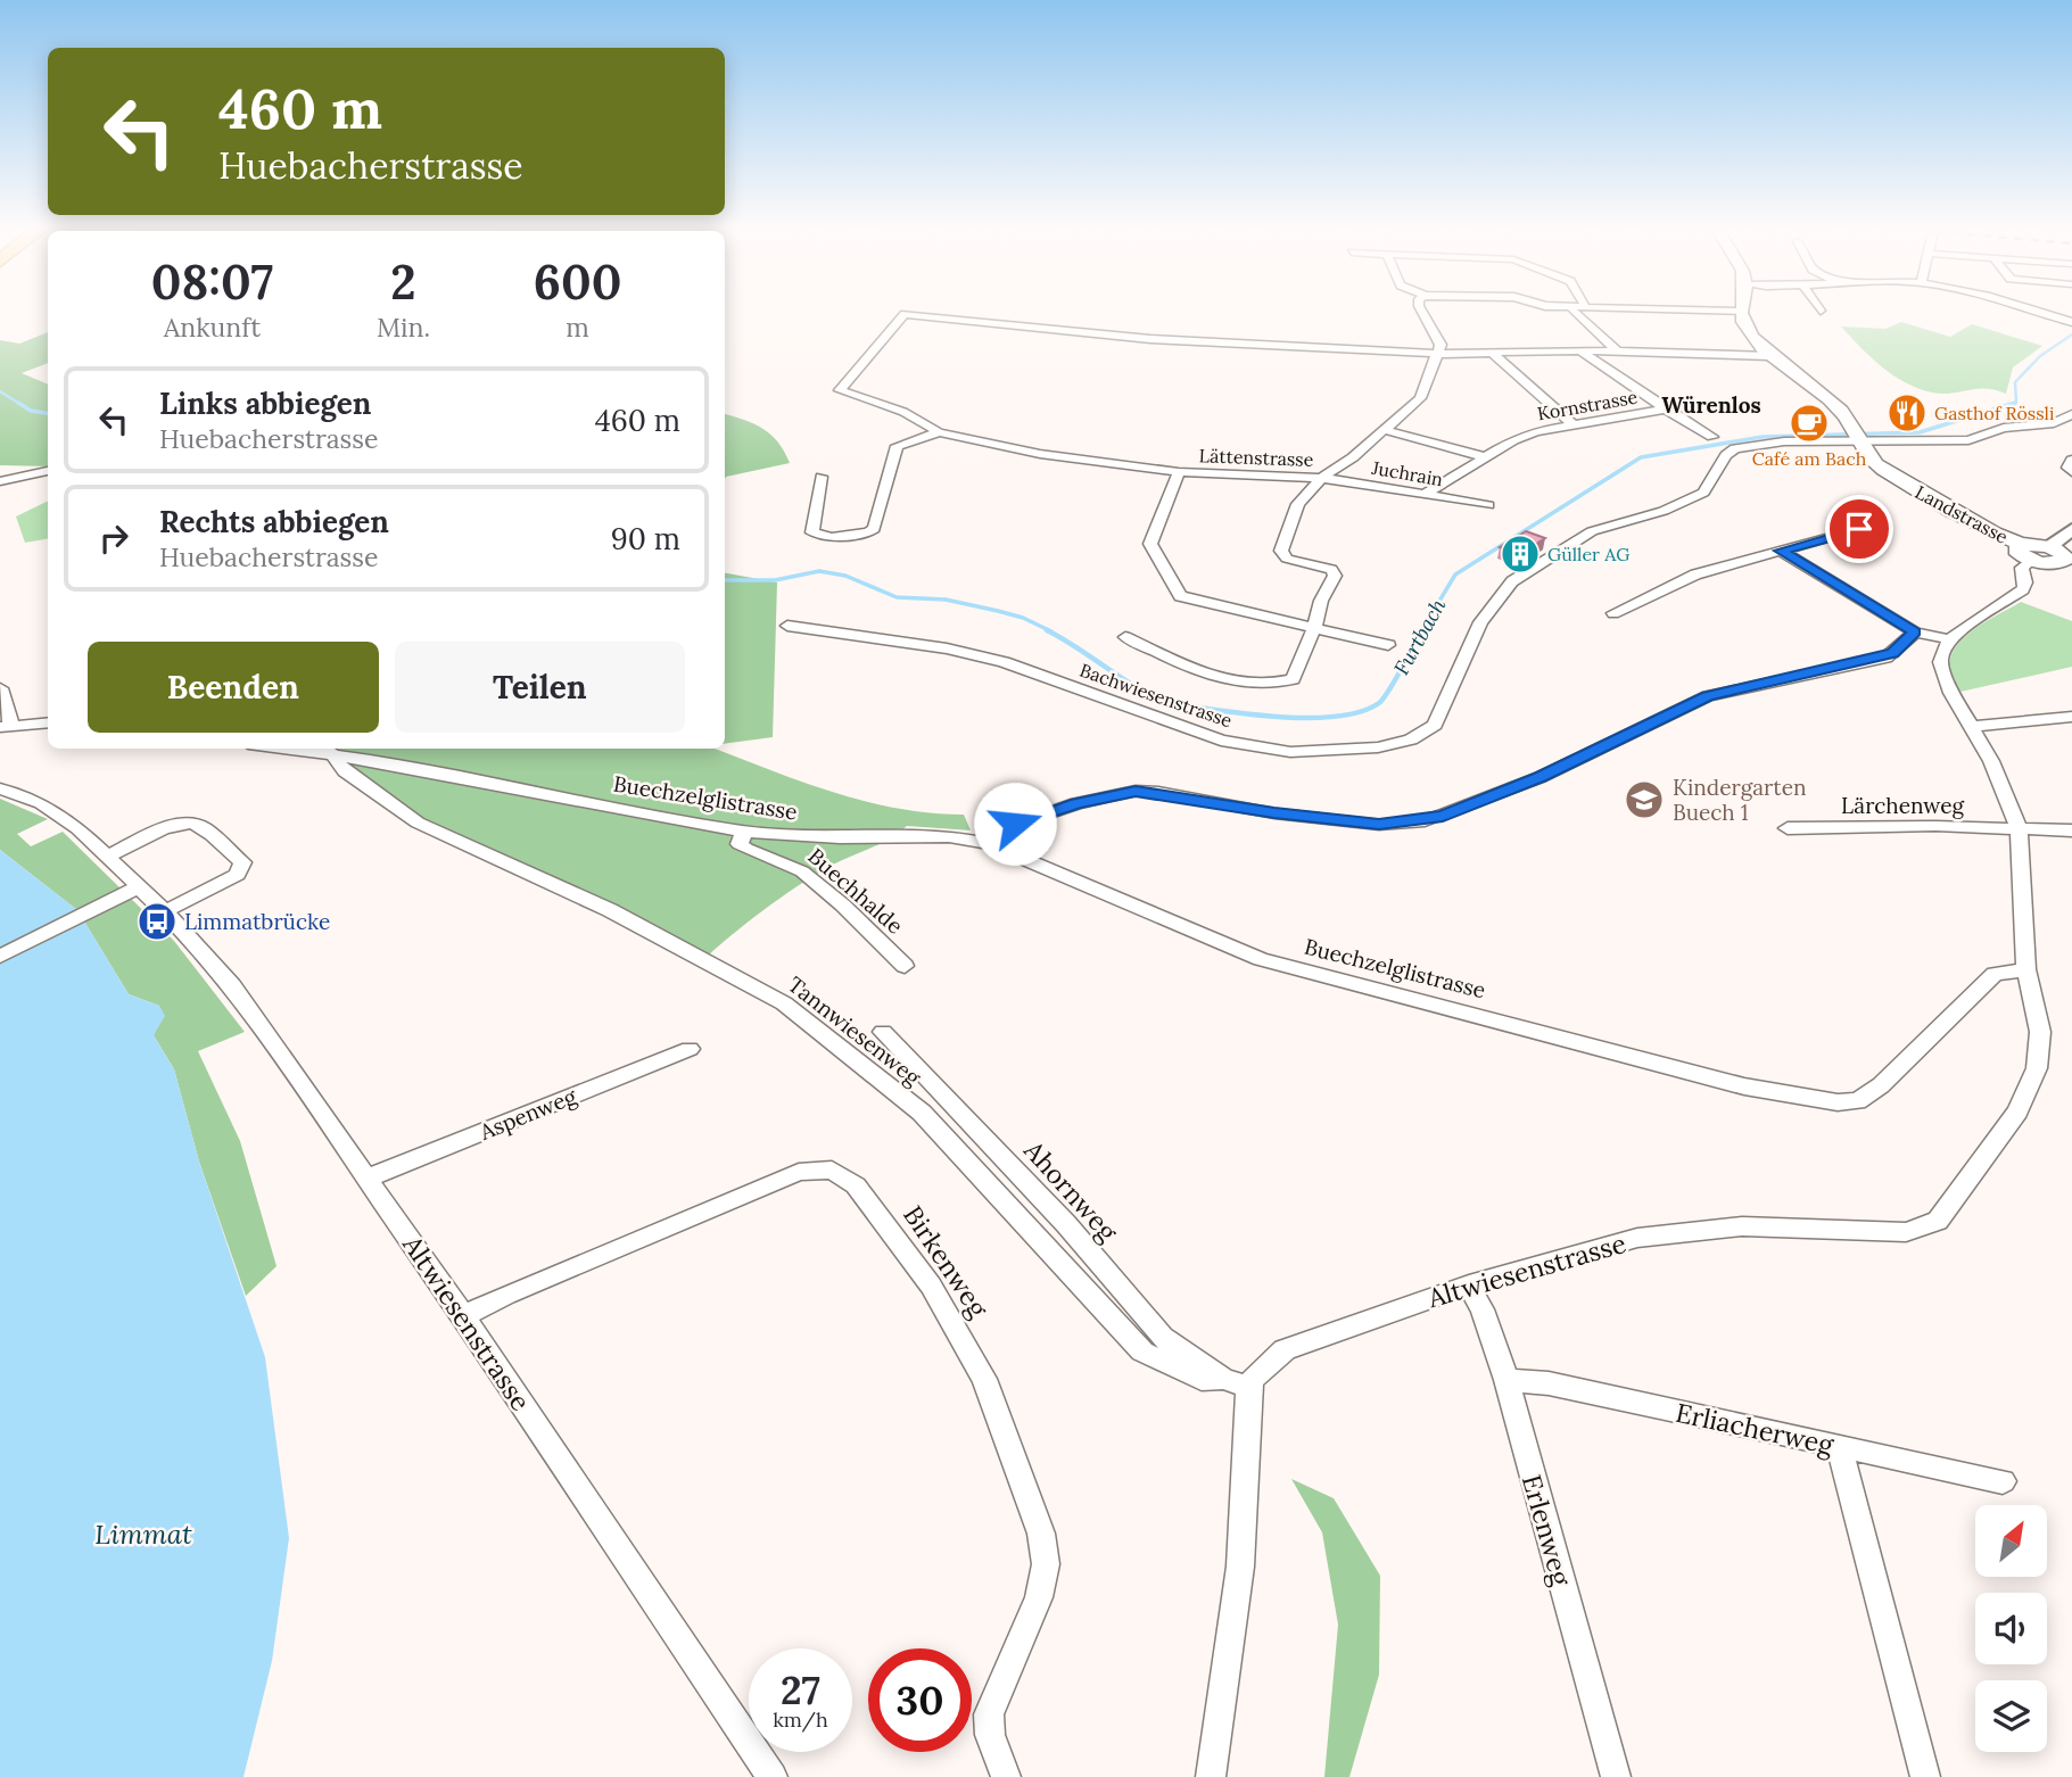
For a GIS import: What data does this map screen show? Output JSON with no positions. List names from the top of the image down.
{
  "streets": {
    "main road": ["Landstrasse"],
    "street": [
      "Kornstrasse",
      "Lättenstrasse",
      "Juchrain",
      "Bachwiesenstrasse",
      "Buechzelglistrasse",
      "Lärchenweg",
      "Buechhalde",
      "Tannwiesenweg",
      "Aspenweg",
      "Ahornweg",
      "Birkenweg",
      "Altwiesenstrasse",
      "Erliacherweg",
      "Erlenweg"
    ]
  },
  "crossings": [
    ["Kornstrasse", "Juchrain"],
    ["Lättenstrasse", "Juchrain"],
    ["Landstrasse", "Bachwiesenstrasse"],
    ["Buechzelglistrasse", "Buechhalde"],
    ["Buechzelglistrasse", "Tannwiesenweg"],
    ["Buechzelglistrasse", "Altwiesenstrasse"],
    ["Tannwiesenweg", "Ahornweg"],
    ["Tannwiesenweg", "Altwiesenstrasse"],
    ["Aspenweg", "Altwiesenstrasse"],
    ["Ahornweg", "Altwiesenstrasse"],
    ["Birkenweg", "Altwiesenstrasse"],
    ["Altwiesenstrasse", "Erlenweg"],
    ["Erliacherweg", "Erlenweg"]
  ],
  "districts": ["Würenlos"],
  "water": ["Furtbach", "Limmat"],
  "places": {
    "restaurant": ["Gasthof Rössli"],
    "cafe": ["Café am Bach"],
    "building": ["Güller AG"],
    "school or university": ["Kindergarten Buech 1"],
    "bus stop": ["Limmatbrücke"]
  },
  "north": "top right",
  "page": {
    "turn": ["460 m", "Huebacherstrasse"],
    "eta": [
      "08:07",
      "Ankunft",
      "2",
      "Min.",
      "600",
      "m"
    ],
    "list": [
      {
        "name": "Links abbiegen",
        "note": "Huebacherstrasse",
        "value": "460 m"
      },
      {
        "name": "Rechts abbiegen",
        "note": "Huebacherstrasse",
        "value": "90 m"
      }
    ],
    "buttons": ["Beenden", "Teilen"],
    "speed": "27 km/h",
    "limit": "30"
  }
}
